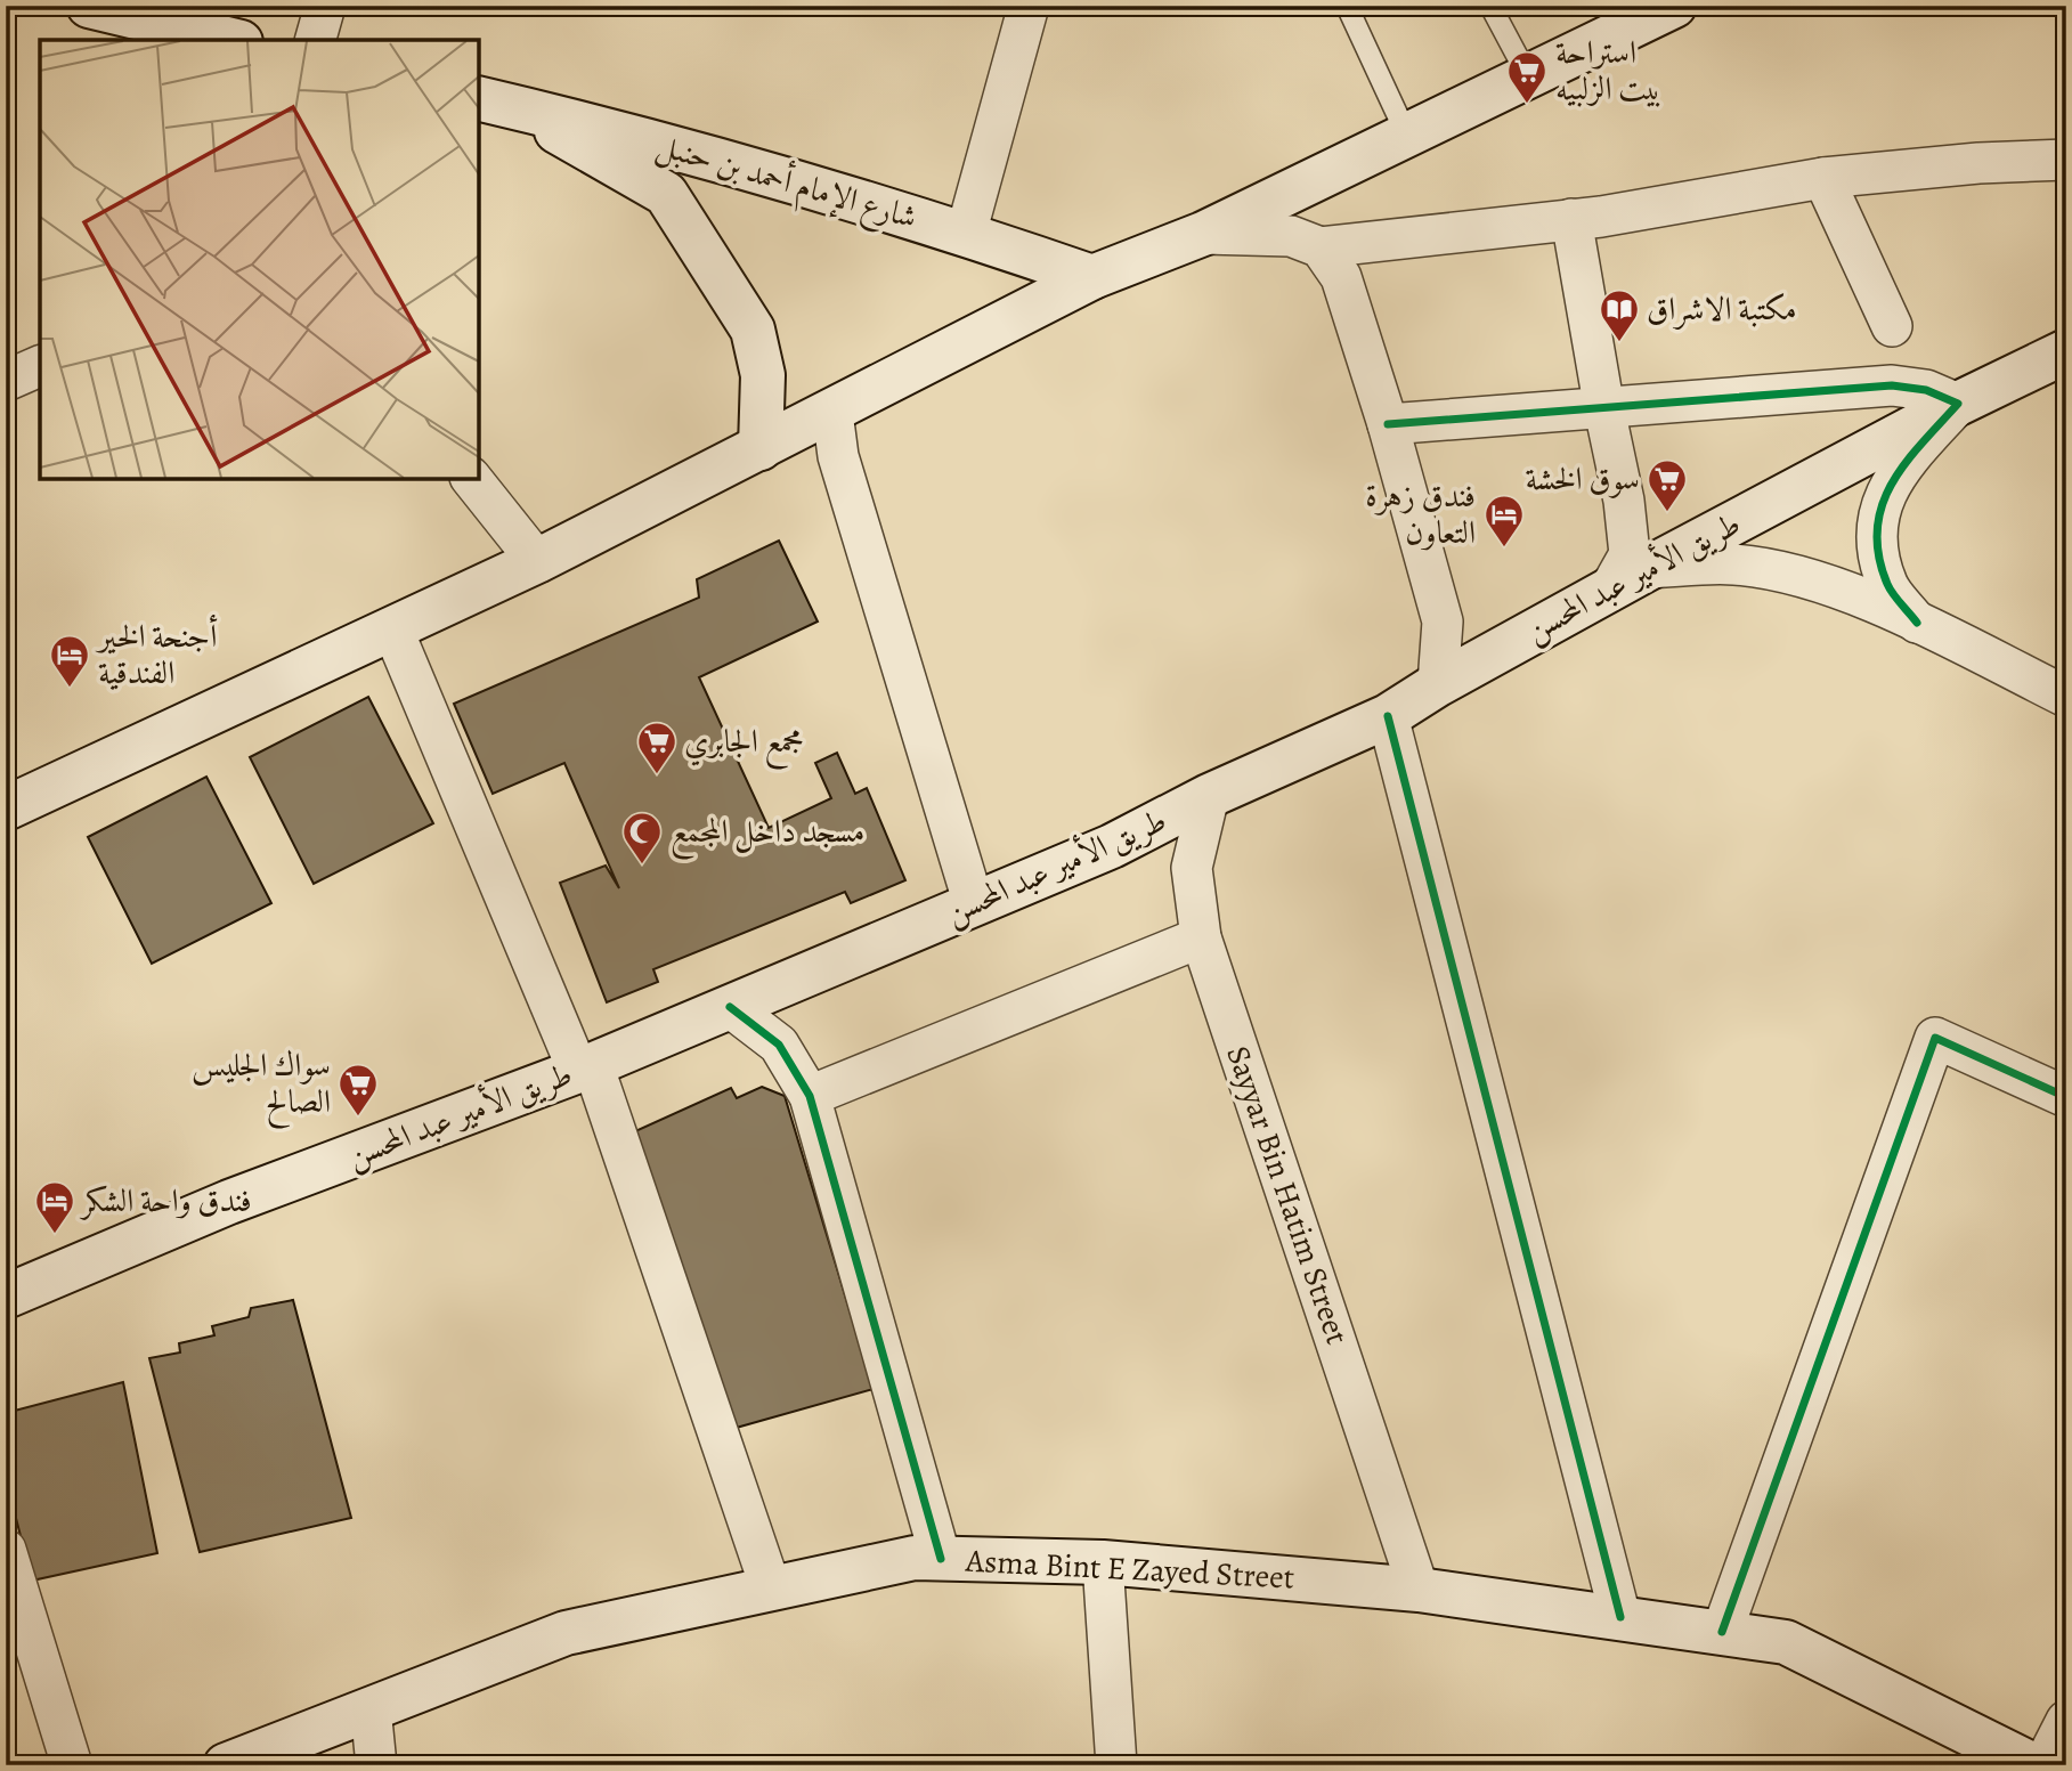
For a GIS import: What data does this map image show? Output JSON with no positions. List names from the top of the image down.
{
  "streets": {
    "main road": ["شارع الإمام أحمد بن حنبل", "طريق الأمير عبد المحسن", "Asma Bint E Zayed Street"],
    "street": ["Sayyar Bin Hatim Street"]
  },
  "crossings": [
    ["طريق الأمير عبد المحسن", "Sayyar Bin Hatim Street"],
    ["Sayyar Bin Hatim Street", "Asma Bint E Zayed Street"]
  ],
  "places": {
    "supermarket": [
      "استراحة بيت الزلبيه",
      "سوق الخشة",
      "مجمع الجابري",
      "سواك الجليس الصالح"
    ],
    "library": ["مكتبة الاشراق"],
    "hotel": ["فندق زهرة التعاون", "أجنحة الخير الفندقية", "فندق واحة الشكر"],
    "mosque": ["مسجد داخل المجمع"]
  }
}
